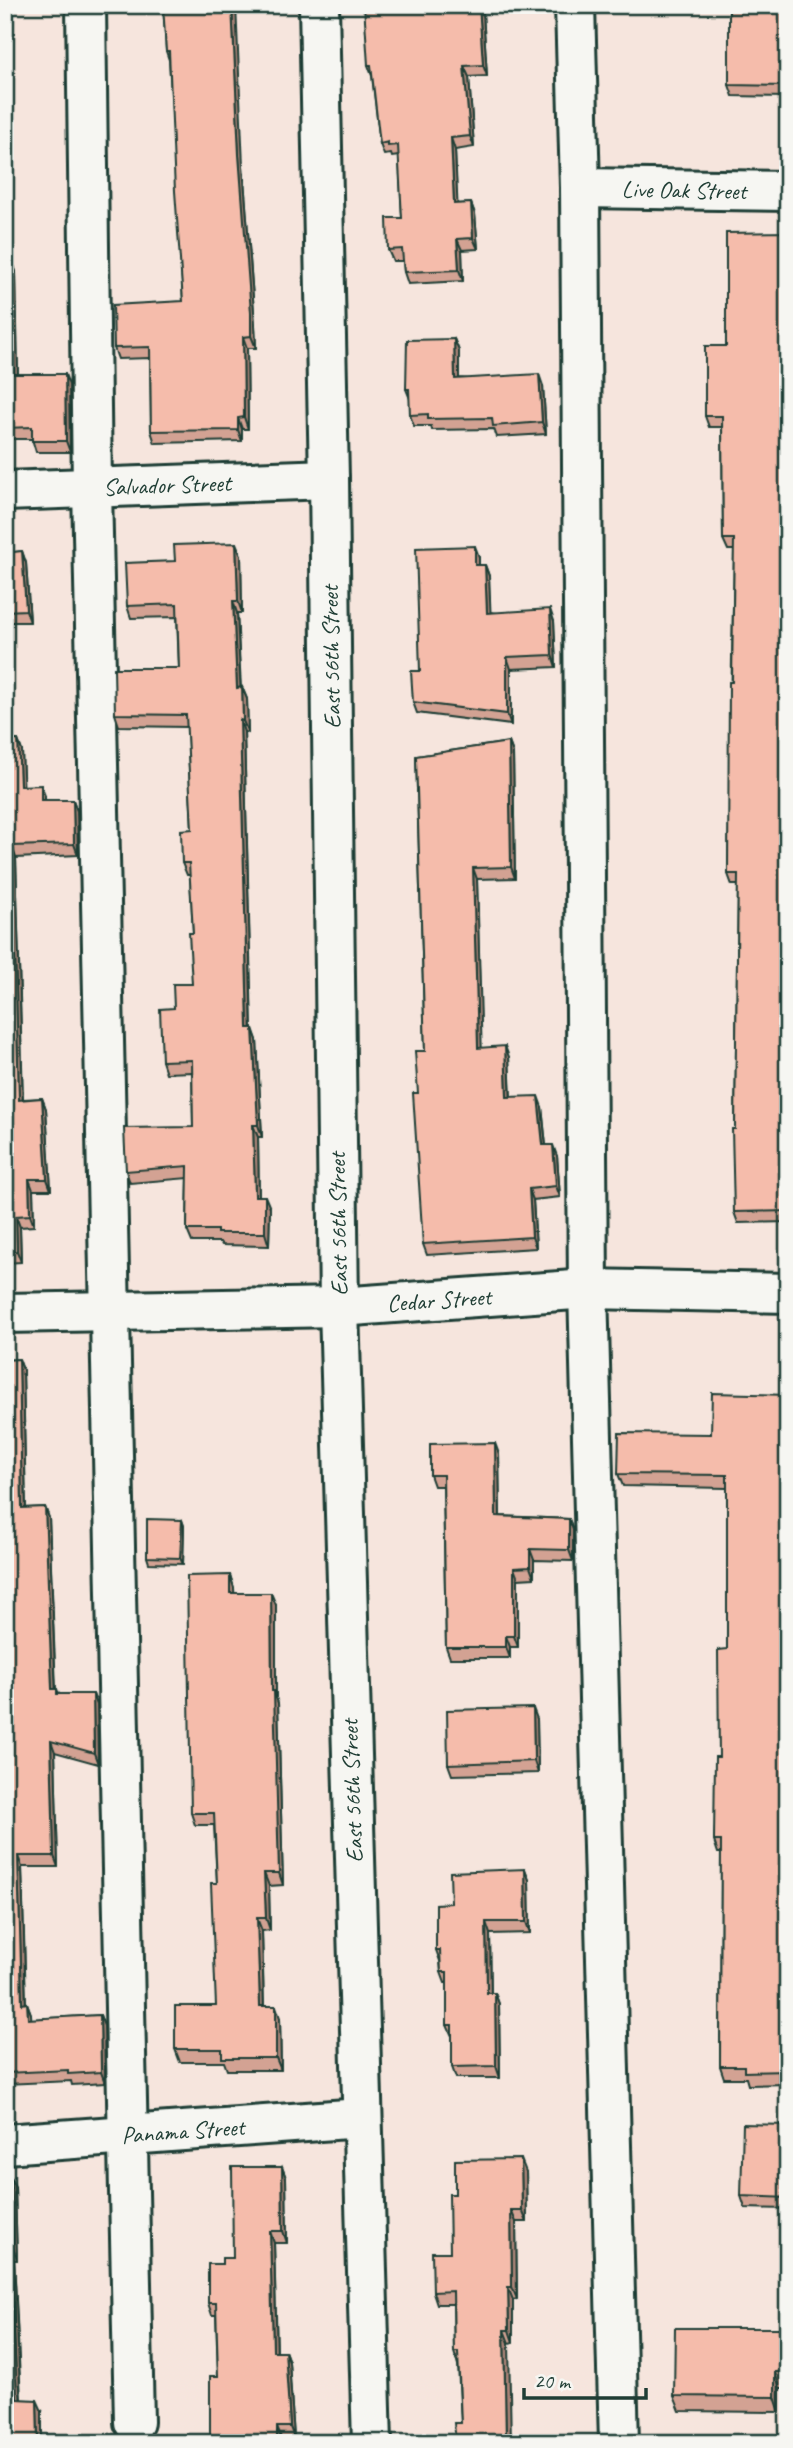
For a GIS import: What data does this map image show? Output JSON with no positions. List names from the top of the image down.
{
  "streets": {
    "street": [
      "Live Oak Street",
      "Salvador Street",
      "East 56th Street",
      "Cedar Street",
      "Panama Street"
    ]
  },
  "crossings": [
    ["Salvador Street", "East 56th Street"],
    ["East 56th Street", "Cedar Street"],
    ["East 56th Street", "Panama Street"]
  ],
  "scale_bar": "20 m"
}
